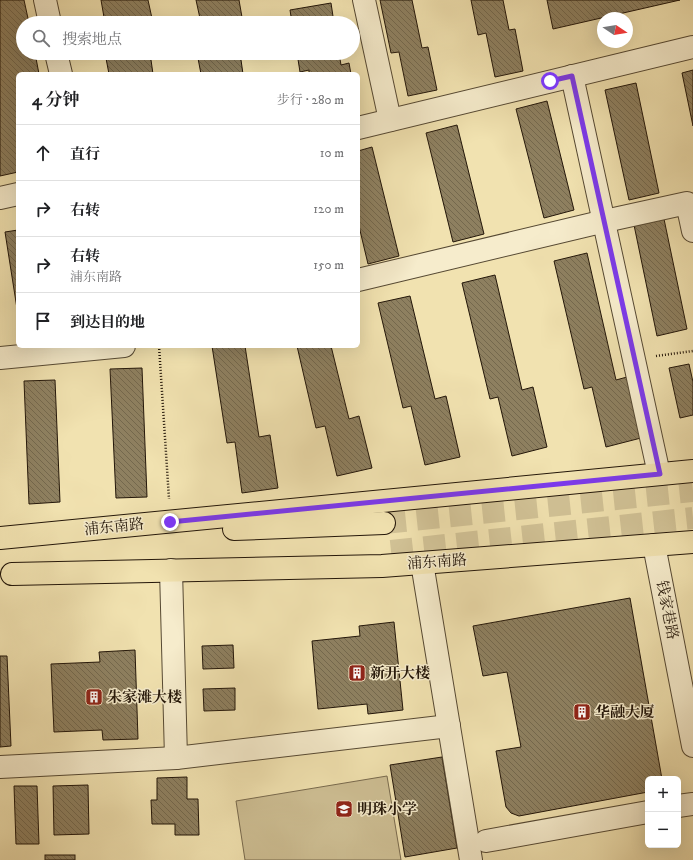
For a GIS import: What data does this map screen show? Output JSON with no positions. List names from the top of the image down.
{
  "streets": {
    "main road": ["浦东南路"],
    "street": ["钱家巷路"]
  },
  "crossings": [
    ["浦东南路", "钱家巷路"]
  ],
  "places": {
    "building": ["新开大楼", "朱家滩大楼", "华融大厦"],
    "school or university": ["明珠小学"]
  },
  "north": "right",
  "page": {
    "search": "搜索地点",
    "heading": ["4 分钟", "步行 · 280 m"],
    "list": [
      ["直行", "10 m"],
      ["右转", "120 m"],
      ["右转", "浦东南路", "150 m"],
      "到达目的地"
    ],
    "map_buttons": ["+", "−"]
  }
}
